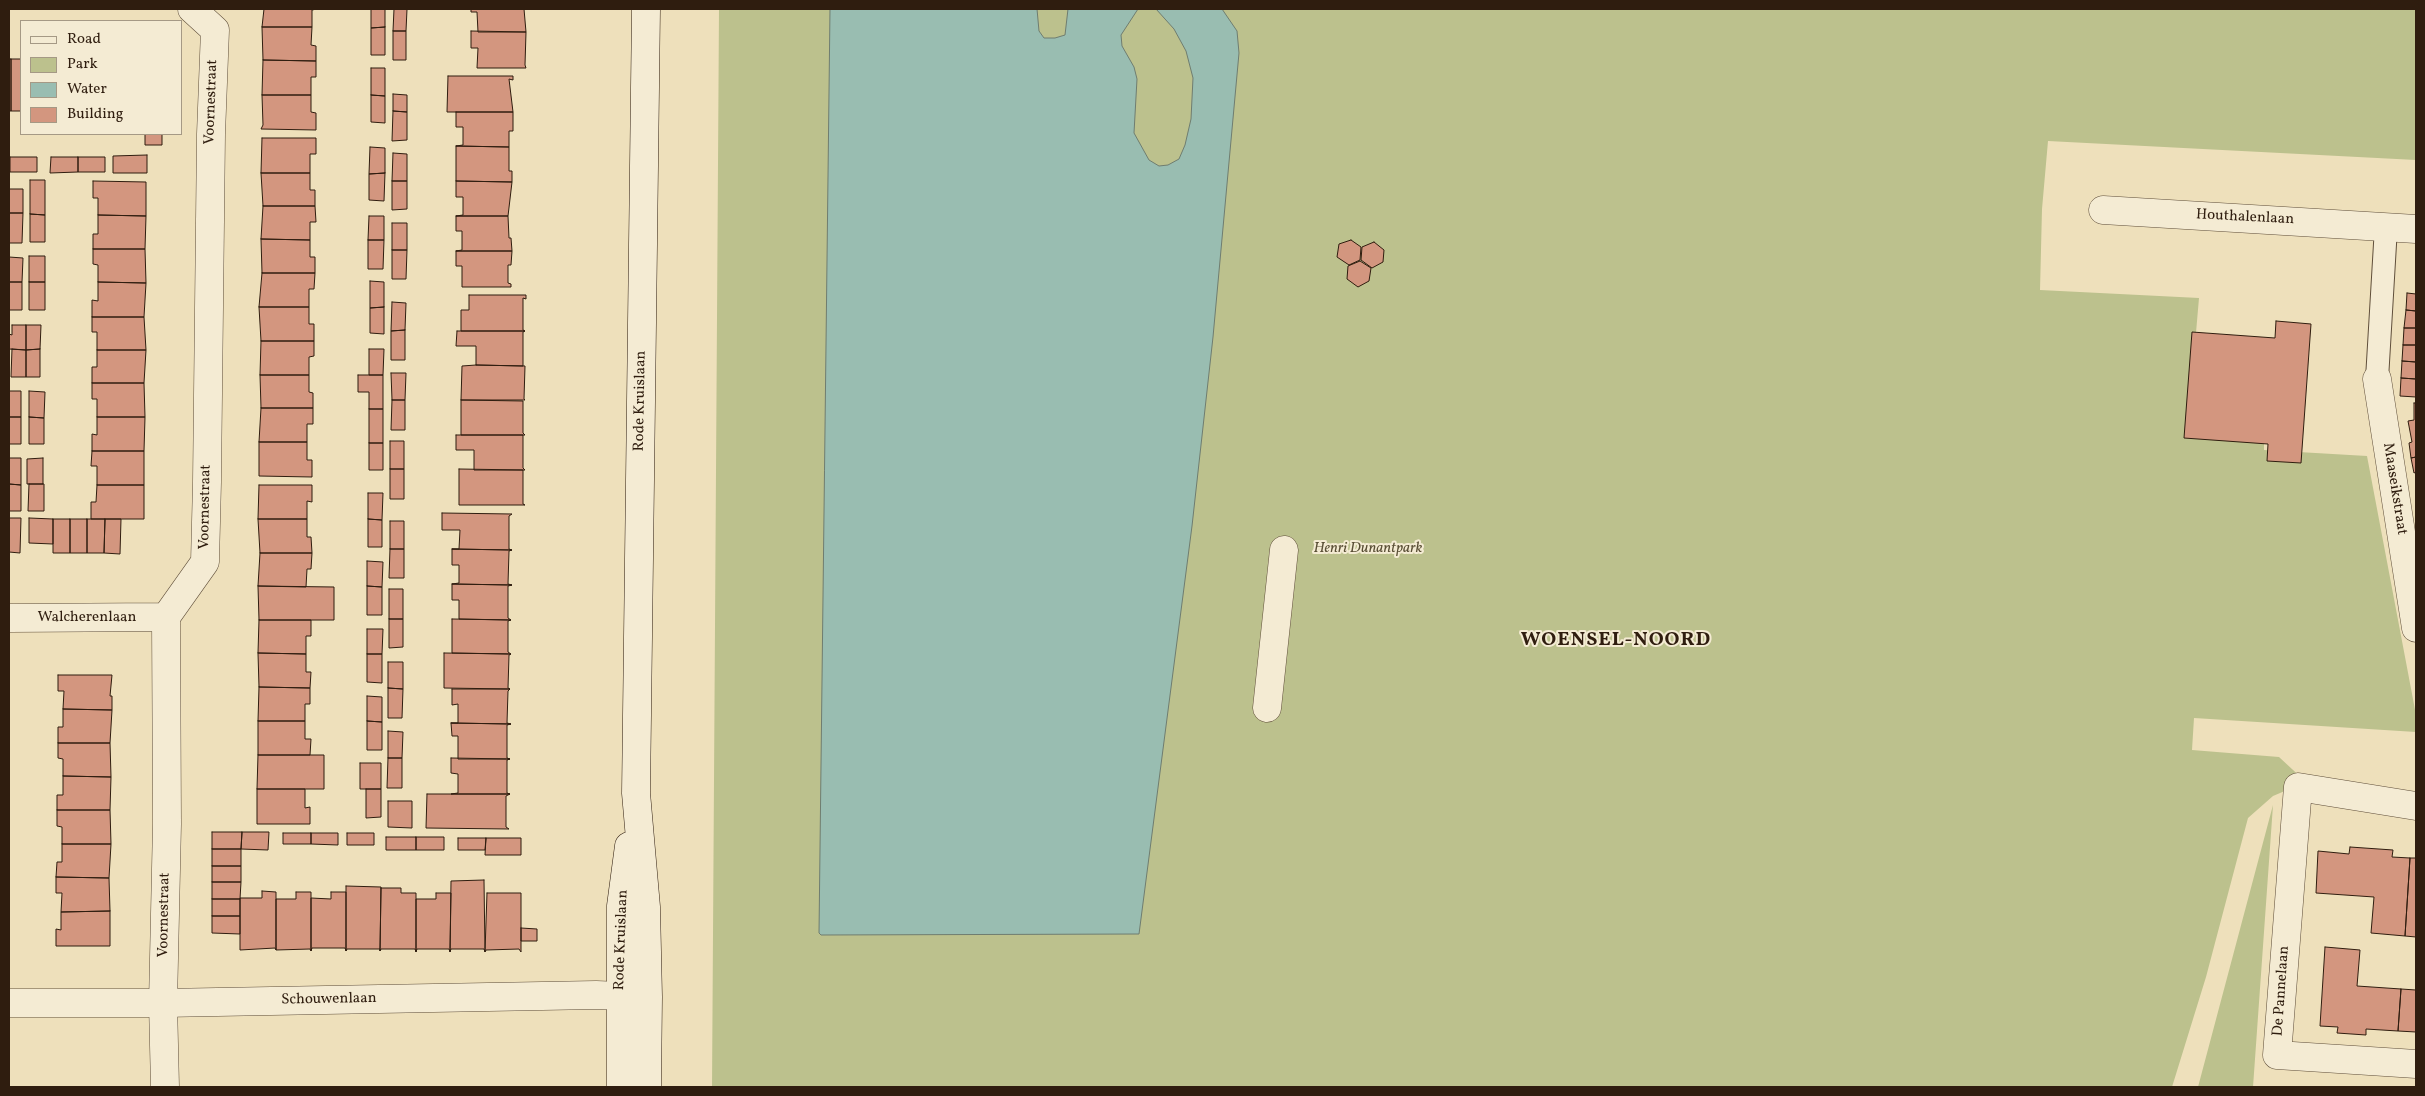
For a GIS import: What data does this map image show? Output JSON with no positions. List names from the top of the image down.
{
  "streets": {
    "street": [
      "Voornestraat",
      "Houthalenlaan",
      "Rode Kruislaan",
      "Maaseikstraat",
      "Walcherenlaan",
      "De Pannelaan",
      "Schouwenlaan"
    ]
  },
  "crossings": [
    ["Voornestraat", "Walcherenlaan"],
    ["Voornestraat", "Schouwenlaan"],
    ["Rode Kruislaan", "Schouwenlaan"]
  ],
  "districts": ["WOENSEL-NOORD"],
  "parks": ["Henri Dunantpark"],
  "legend": [
    "Road",
    "Park",
    "Water",
    "Building"
  ]
}
